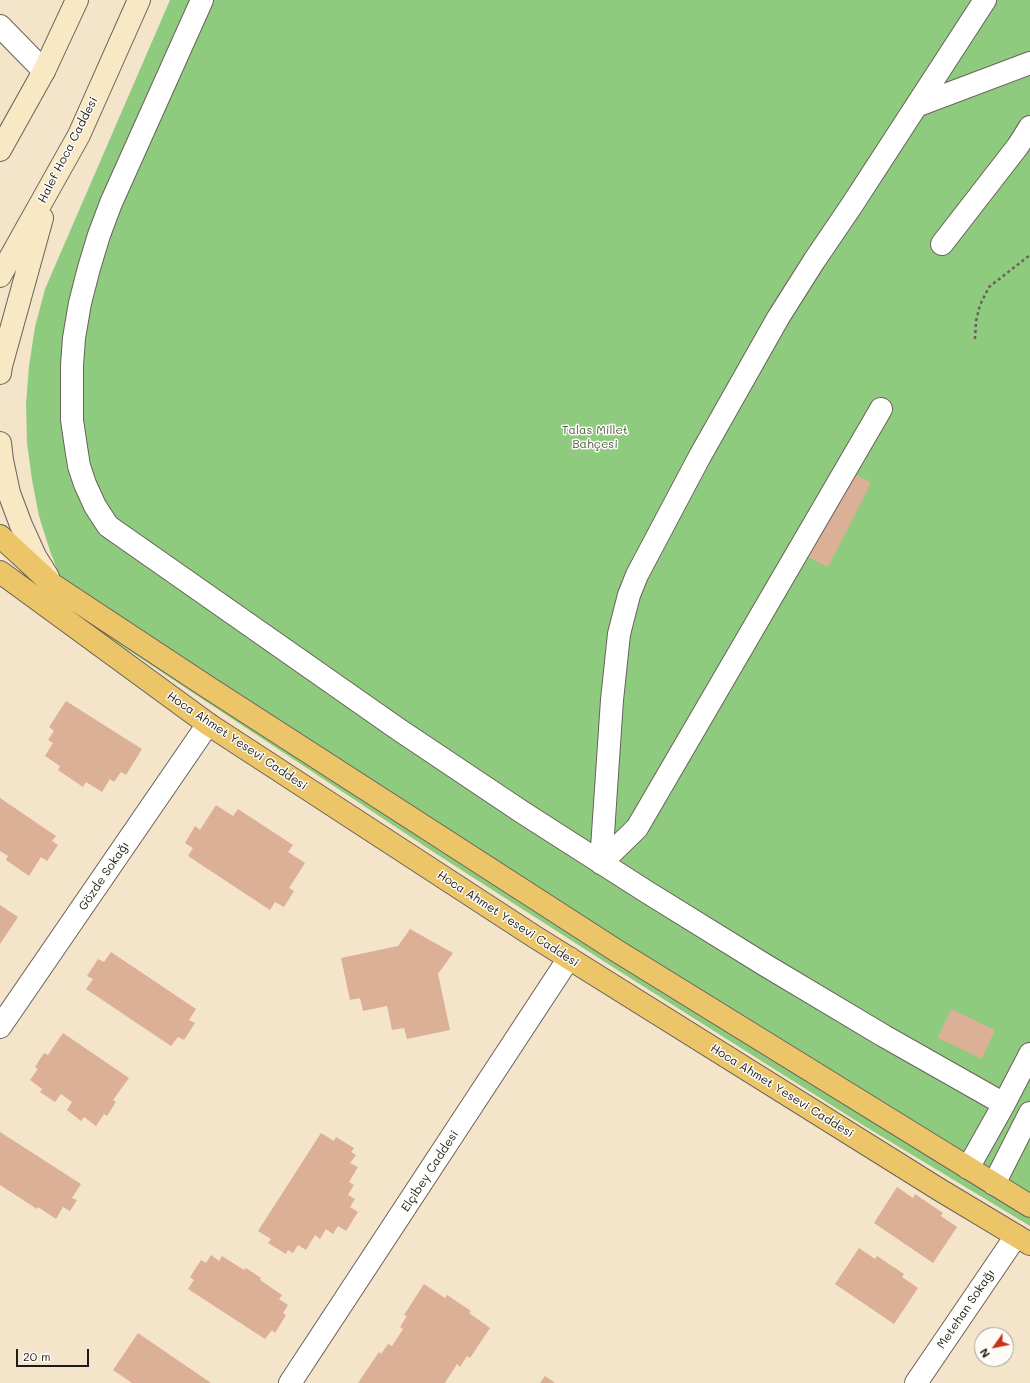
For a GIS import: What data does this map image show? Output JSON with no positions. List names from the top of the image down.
{
  "streets": {
    "main road": ["Halef Hoca Caddesi", "Hoca Ahmet Yesevi Caddesi"],
    "street": ["Gözde Sokağı", "Elçibey Caddesi", "Metehan Sokağı"]
  },
  "crossings": [
    ["Hoca Ahmet Yesevi Caddesi", "Gözde Sokağı"],
    ["Hoca Ahmet Yesevi Caddesi", "Elçibey Caddesi"],
    ["Hoca Ahmet Yesevi Caddesi", "Metehan Sokağı"]
  ],
  "parks": ["Talas Millet Bahçesi"],
  "scale_bar": "20 m",
  "north": "bottom left"
}
